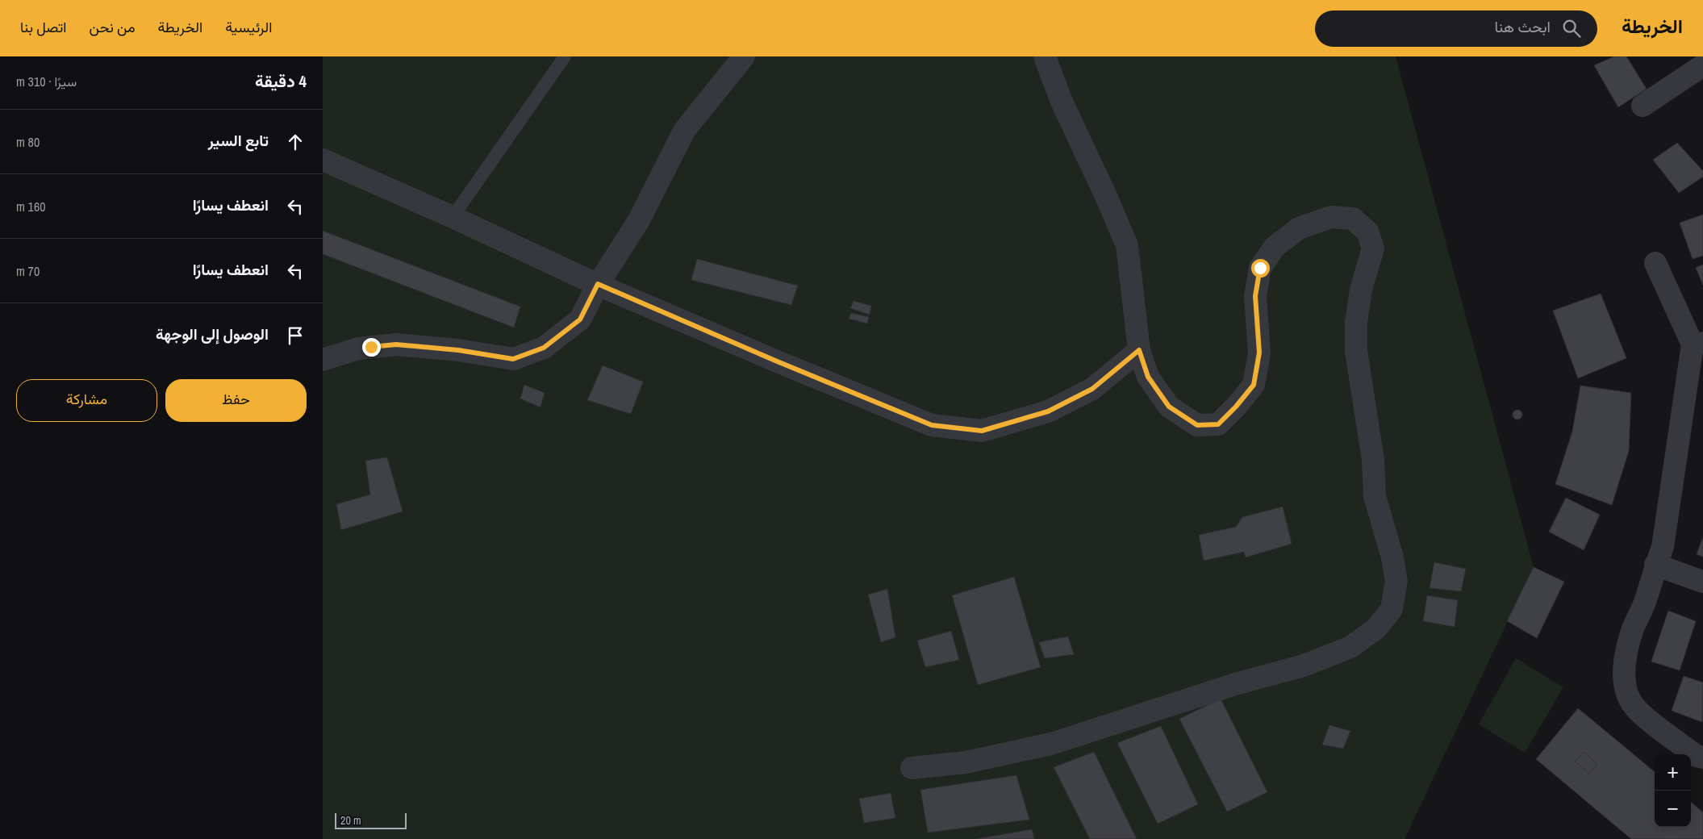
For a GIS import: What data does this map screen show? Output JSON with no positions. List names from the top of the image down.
{
  "scale_bar": "20 m",
  "page": {
    "header": "الخريطة",
    "search": "ابحث هنا",
    "nav": [
      "الرئيسية",
      "الخريطة",
      "من نحن",
      "اتصل بنا"
    ],
    "heading": ["4 دقيقة", "سيرًا · 310 m"],
    "list": [
      ["تابع السير", "80 m"],
      ["انعطف يسارًا", "160 m"],
      ["انعطف يسارًا", "70 m"],
      "الوصول إلى الوجهة"
    ],
    "buttons": ["حفظ", "مشاركة"],
    "map_buttons": ["+", "−"],
    "scale": "20 m"
  }
}
